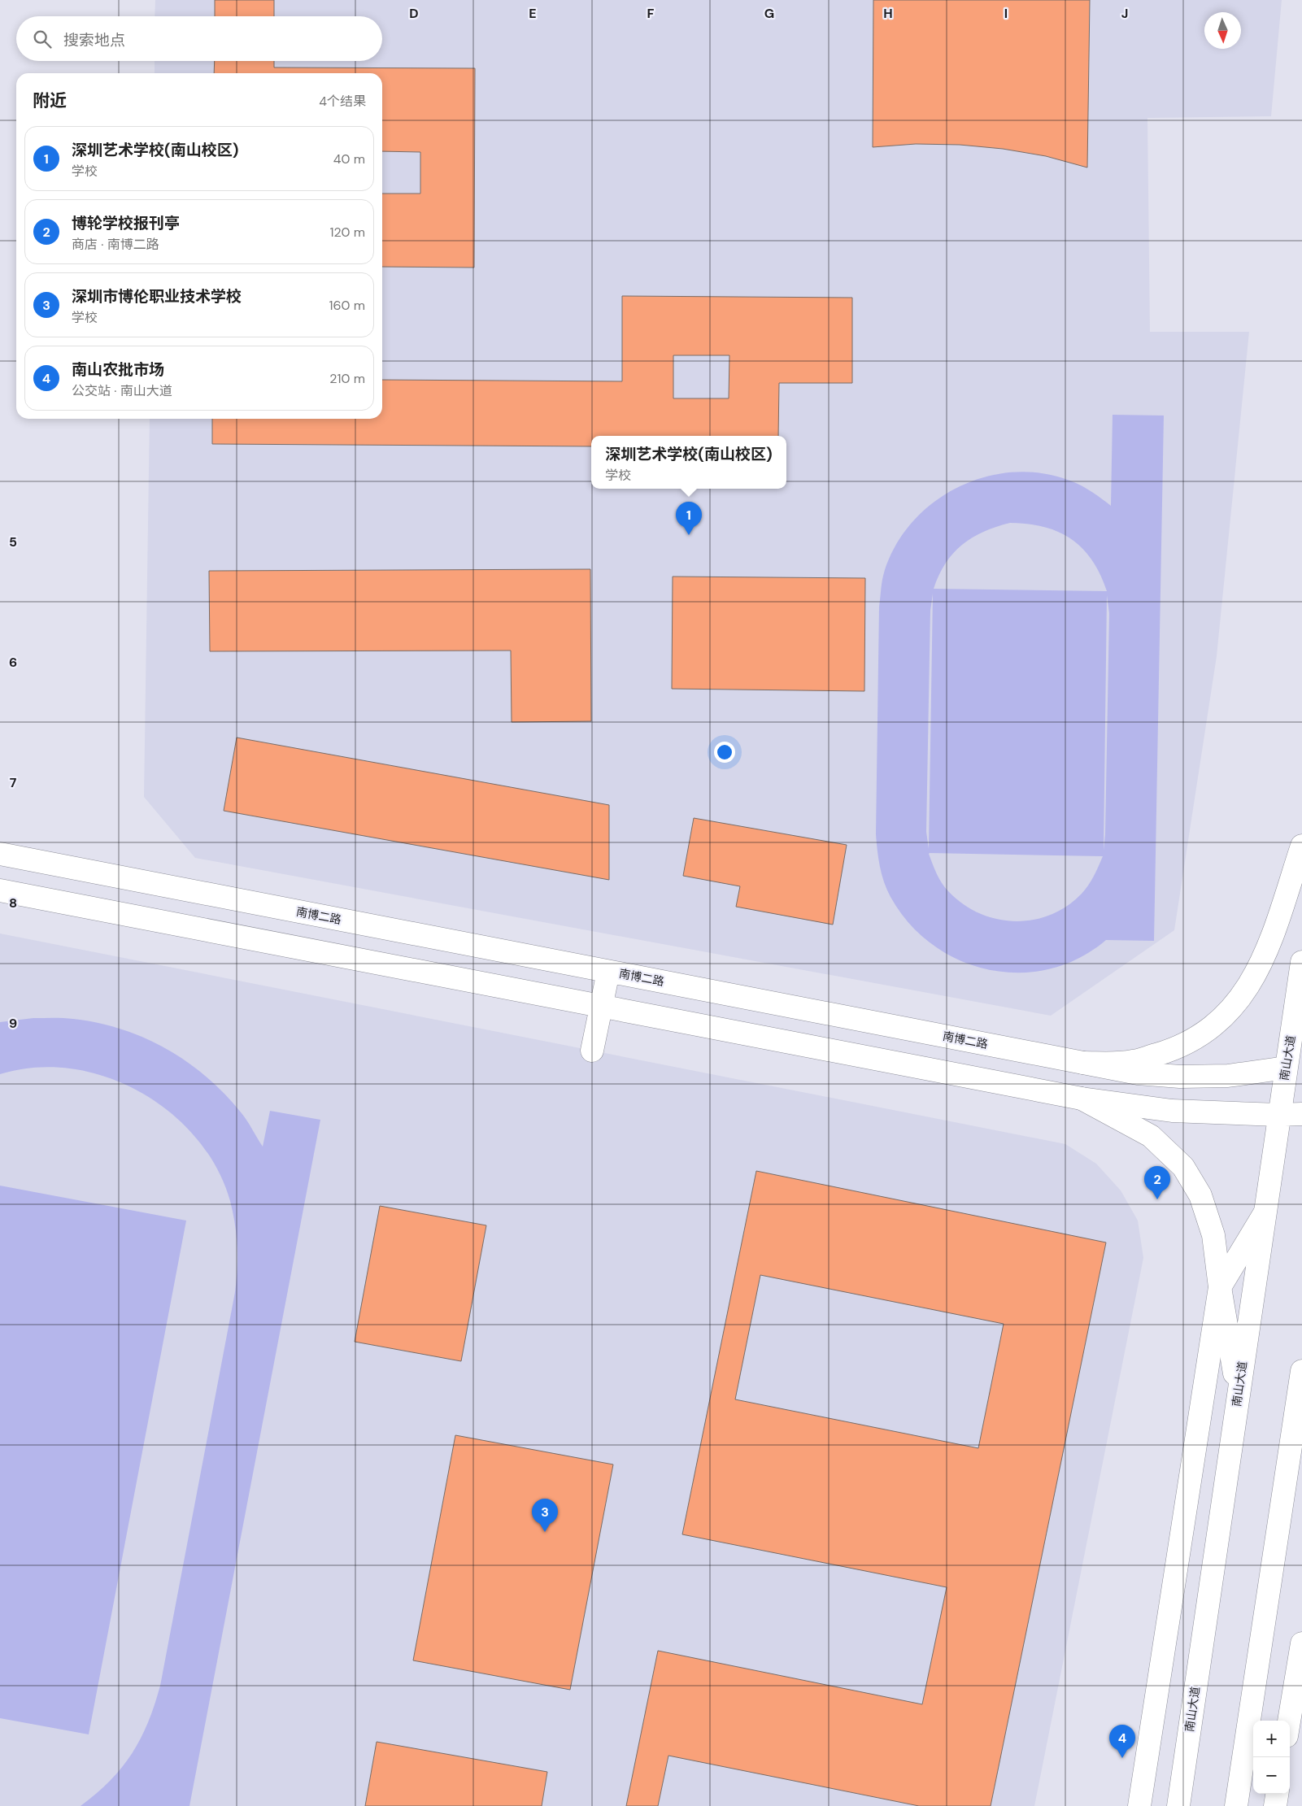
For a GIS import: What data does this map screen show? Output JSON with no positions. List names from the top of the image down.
{
  "streets": {
    "street": ["南博二路", "南山大道"]
  },
  "crossings": [
    ["南博二路", "南山大道"]
  ],
  "north": "bottom",
  "page": {
    "search": "搜索地点",
    "heading": ["附近", "4个结果"],
    "list": [
      {
        "mark": "1",
        "name": "深圳艺术学校(南山校区)",
        "note": "学校",
        "value": "40 m"
      },
      {
        "mark": "2",
        "name": "博轮学校报刊亭",
        "note": "商店 · 南博二路",
        "value": "120 m"
      },
      {
        "mark": "3",
        "name": "深圳市博伦职业技术学校",
        "note": "学校",
        "value": "160 m"
      },
      {
        "mark": "4",
        "name": "南山农批市场",
        "note": "公交站 · 南山大道",
        "value": "210 m"
      }
    ],
    "popup": ["深圳艺术学校(南山校区)", "学校"],
    "pins": [
      "1",
      "2",
      "3",
      "4"
    ],
    "map_buttons": ["+", "−"]
  },
  "grid": {
    "columns": [
      "D",
      "E",
      "F",
      "G",
      "H",
      "I",
      "J"
    ],
    "rows": [
      "5",
      "6",
      "7",
      "8",
      "9"
    ]
  }
}
